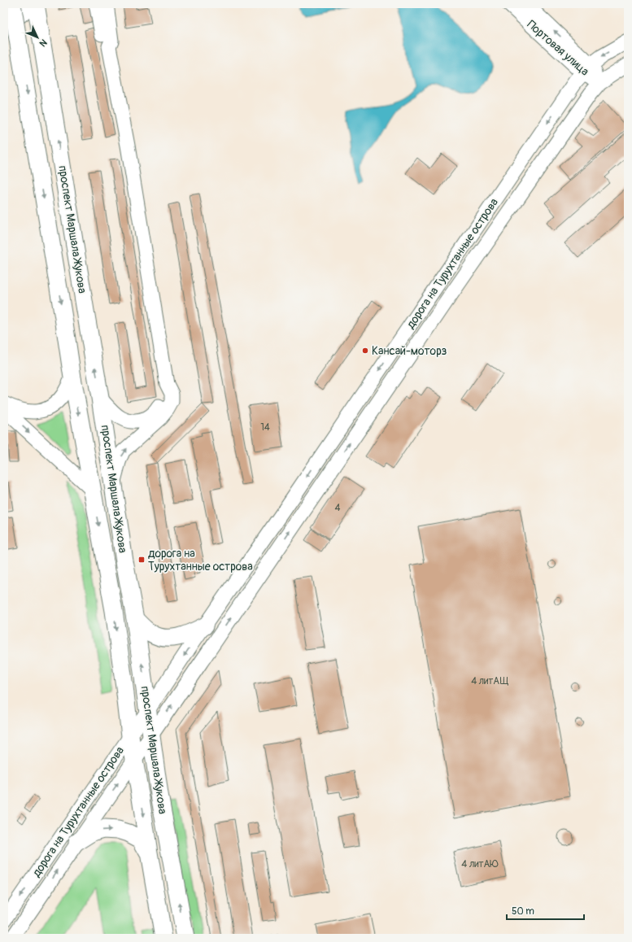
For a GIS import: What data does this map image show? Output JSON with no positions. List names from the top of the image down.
{
  "streets": {
    "main road": ["проспект Маршала Жукова"],
    "street": ["Портовая улица", "дорога на Турухтанные острова"]
  },
  "crossings": [
    ["Портовая улица", "дорога на Турухтанные острова"],
    ["проспект Маршала Жукова", "дорога на Турухтанные острова"]
  ],
  "places": {
    "other": ["Кансай-моторз"],
    "transit": ["дорога на Турухтанные острова"]
  },
  "house_numbers": [
    "14",
    "4",
    "4 литАЩ",
    "4 литАЮ"
  ],
  "scale_bar": "50 m",
  "north": "bottom right"
}
